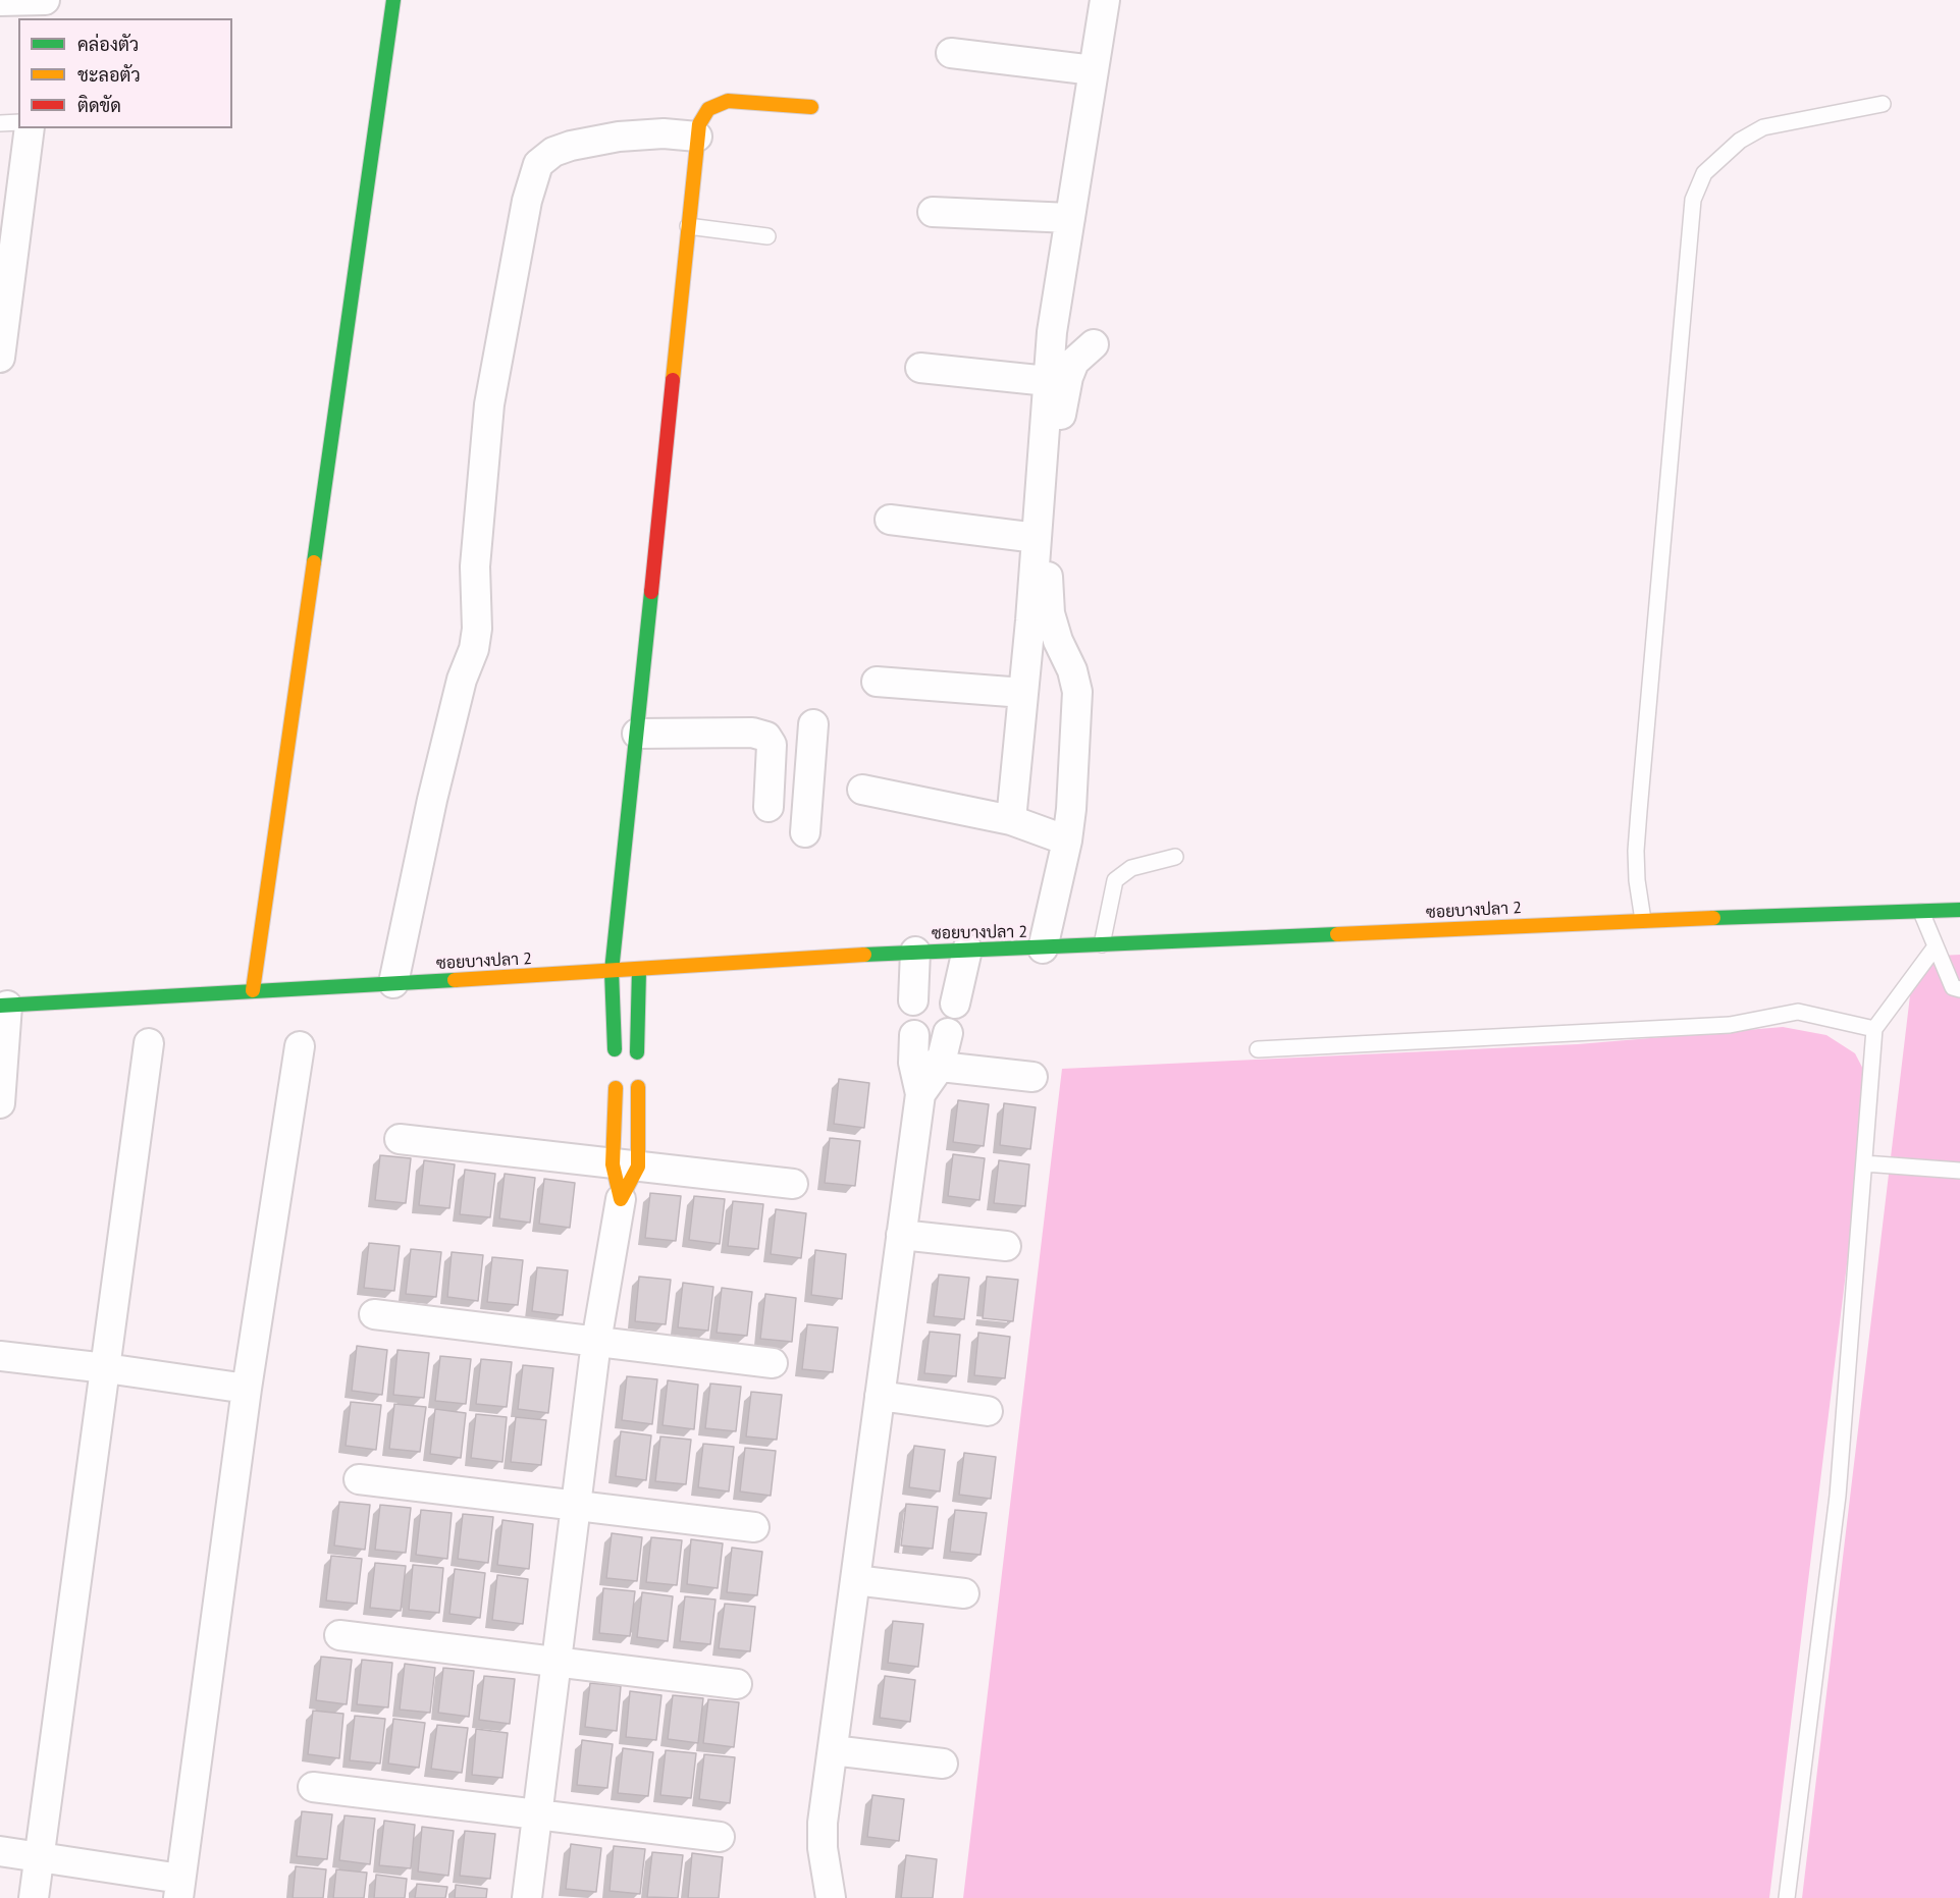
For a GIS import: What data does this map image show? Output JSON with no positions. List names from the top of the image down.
{
  "streets": {
    "street": ["ซอยบางปลา 2"]
  },
  "legend": ["คล่องตัว", "ชะลอตัว", "ติดขัด"]
}
